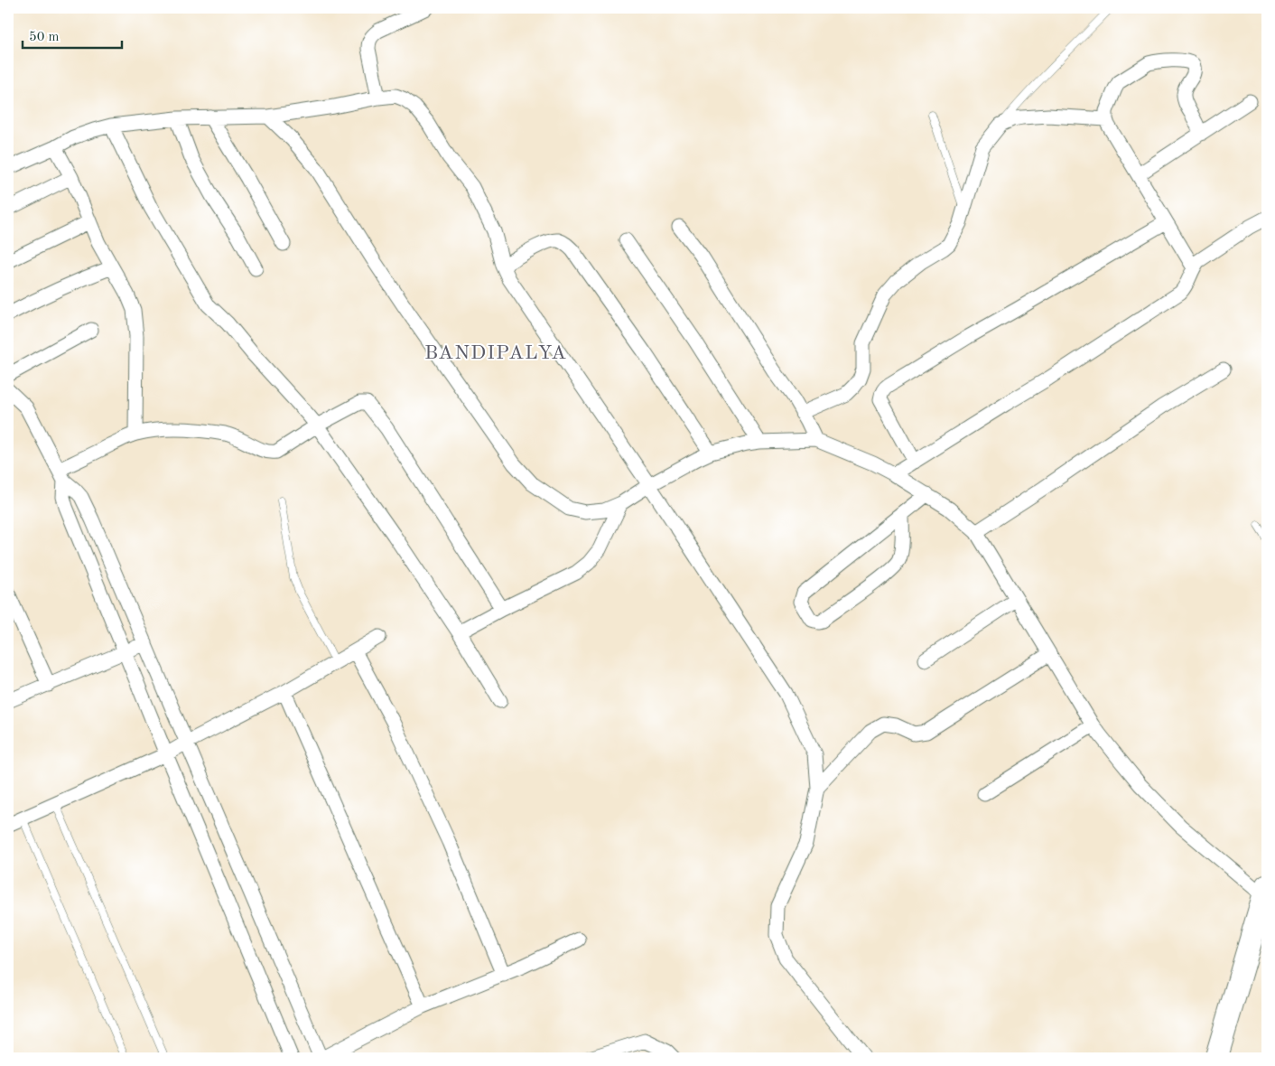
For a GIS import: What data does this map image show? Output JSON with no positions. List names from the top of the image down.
{
  "districts": ["BANDIPALYA"],
  "scale_bar": "50 m"
}
